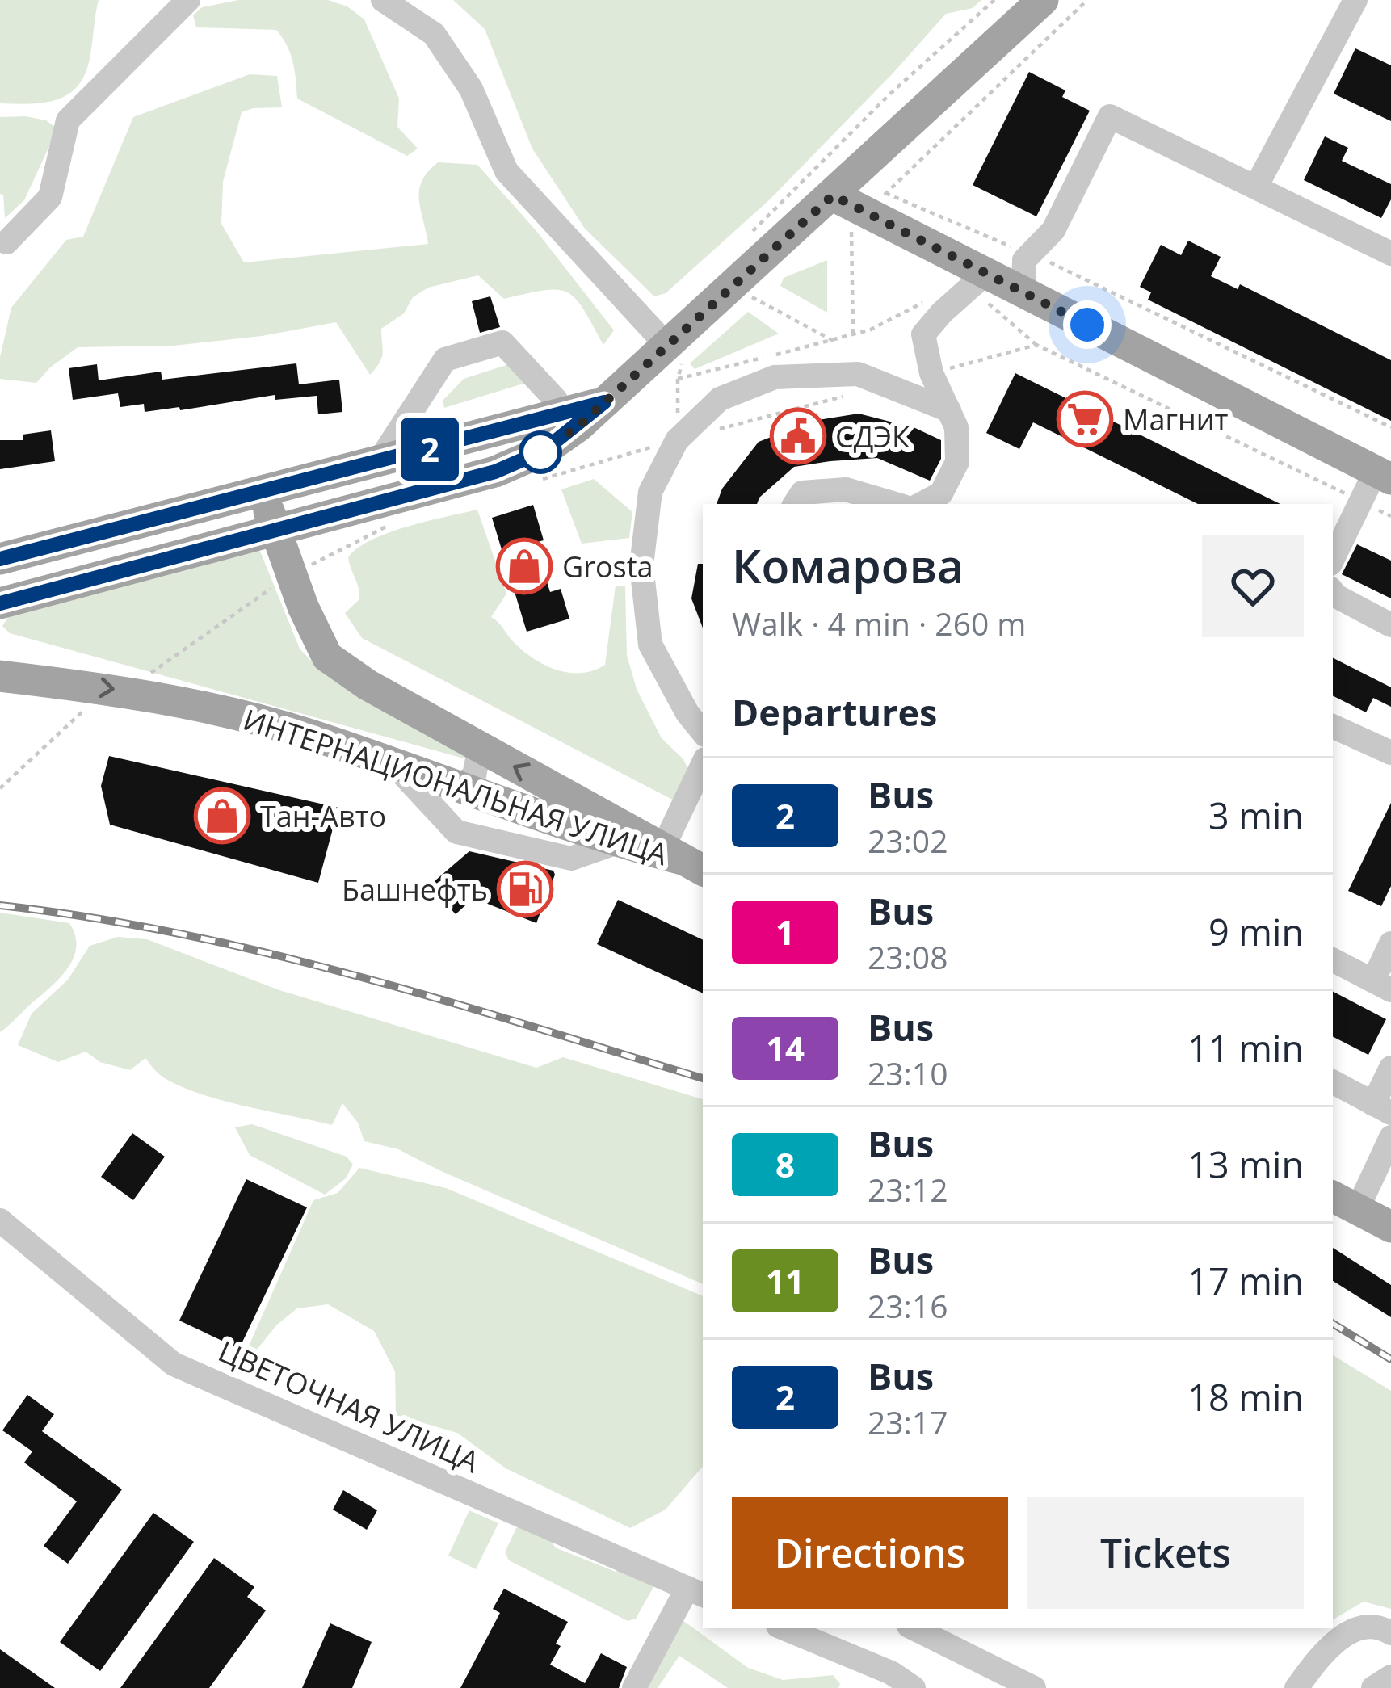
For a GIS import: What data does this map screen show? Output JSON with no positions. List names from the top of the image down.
{
  "streets": {
    "main road": ["ИНТЕРНАЦИОНАЛЬНАЯ УЛИЦА"],
    "street": ["ЦВЕТОЧНАЯ УЛИЦА"]
  },
  "places": {
    "supermarket": ["Магнит"],
    "public building": ["СДЭК"],
    "shop": ["Grosta", "Тан-Авто"],
    "fuel station": ["Башнефть"]
  },
  "lines": ["bus line 2"],
  "page": {
    "on_map": "2",
    "heading": [
      ["Комарова", "Walk · 4 min · 260 m"],
      "Departures"
    ],
    "list": [
      {
        "mark": "2",
        "name": "Bus",
        "note": "23:02",
        "value": "3 min"
      },
      {
        "mark": "1",
        "name": "Bus",
        "note": "23:08",
        "value": "9 min"
      },
      {
        "mark": "14",
        "name": "Bus",
        "note": "23:10",
        "value": "11 min"
      },
      {
        "mark": "8",
        "name": "Bus",
        "note": "23:12",
        "value": "13 min"
      },
      {
        "mark": "11",
        "name": "Bus",
        "note": "23:16",
        "value": "17 min"
      },
      {
        "mark": "2",
        "name": "Bus",
        "note": "23:17",
        "value": "18 min"
      }
    ],
    "buttons": ["Directions", "Tickets"]
  }
}
